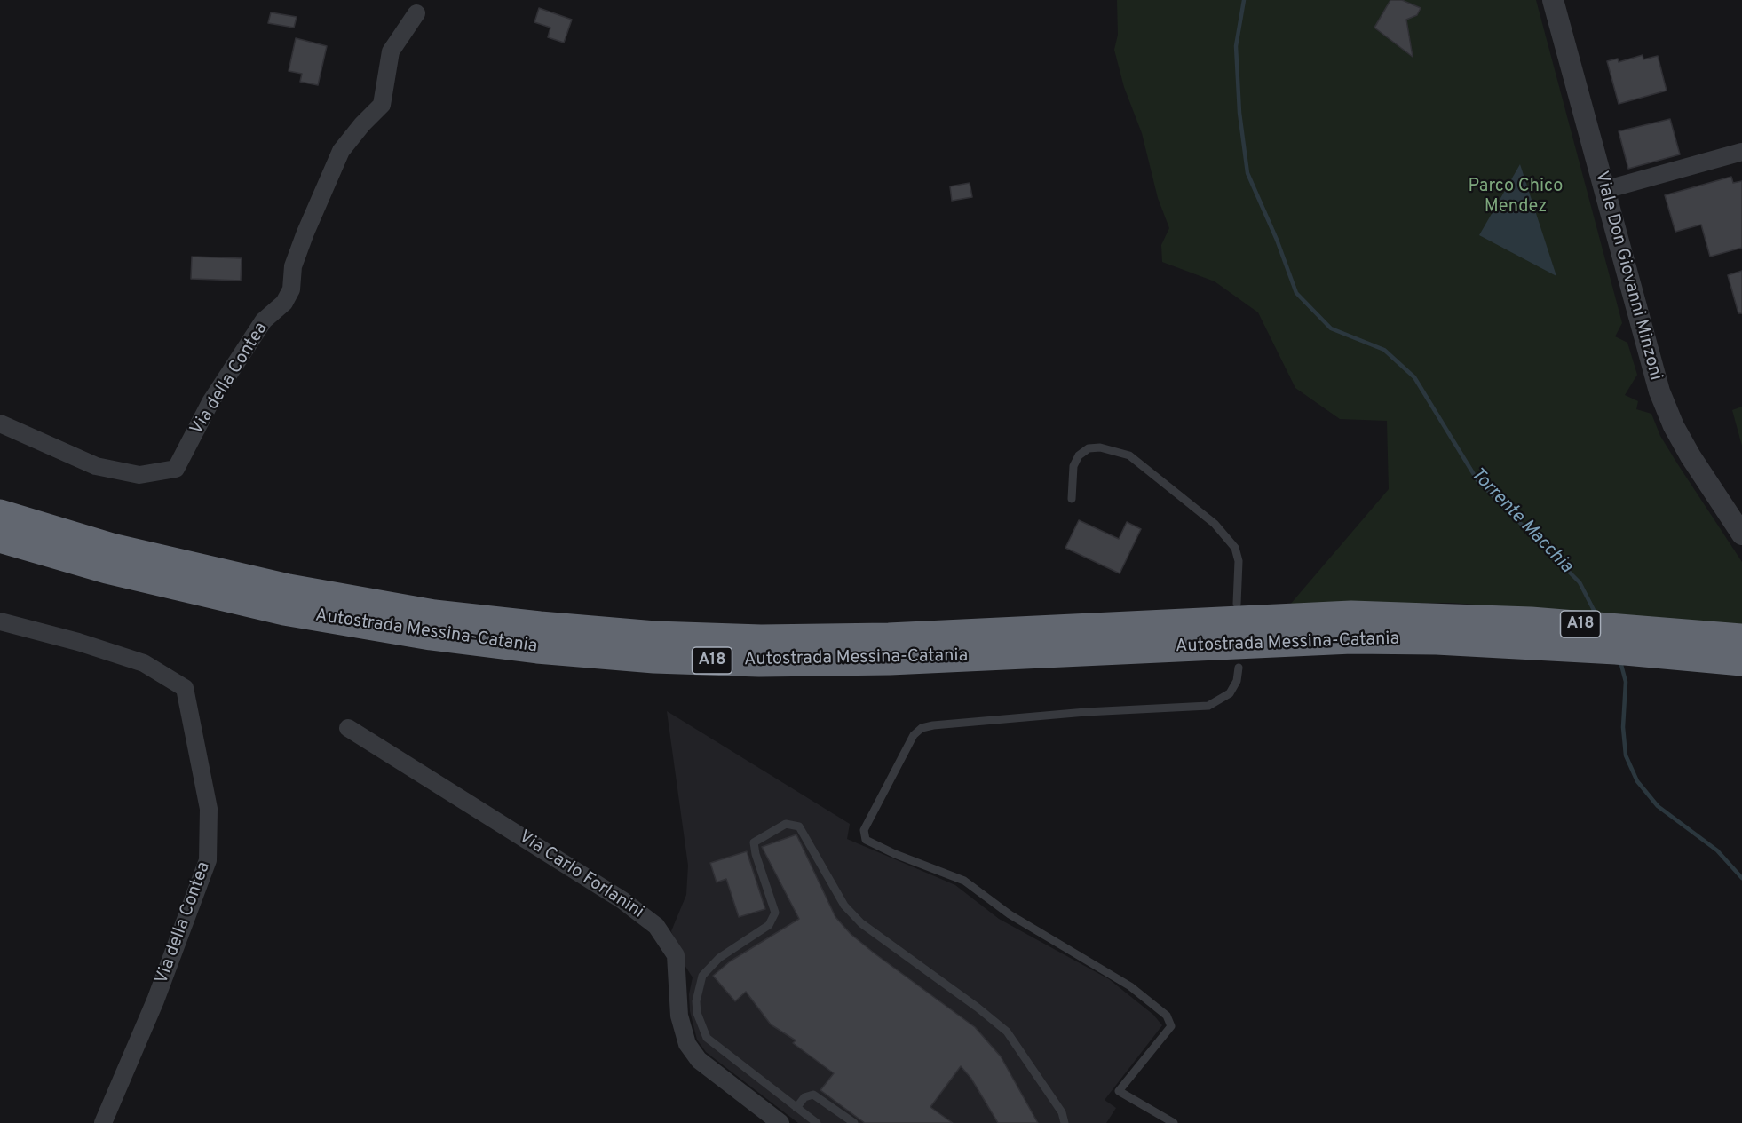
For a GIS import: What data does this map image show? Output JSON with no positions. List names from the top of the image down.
{
  "streets": {
    "highway": ["A18", "Autostrada Messina-Catania"],
    "street": ["Viale Don Giovanni Minzoni", "Via della Contea", "Via Carlo Forlanini"]
  },
  "water": ["Torrente Macchia"],
  "parks": ["Parco Chico Mendez"]
}
